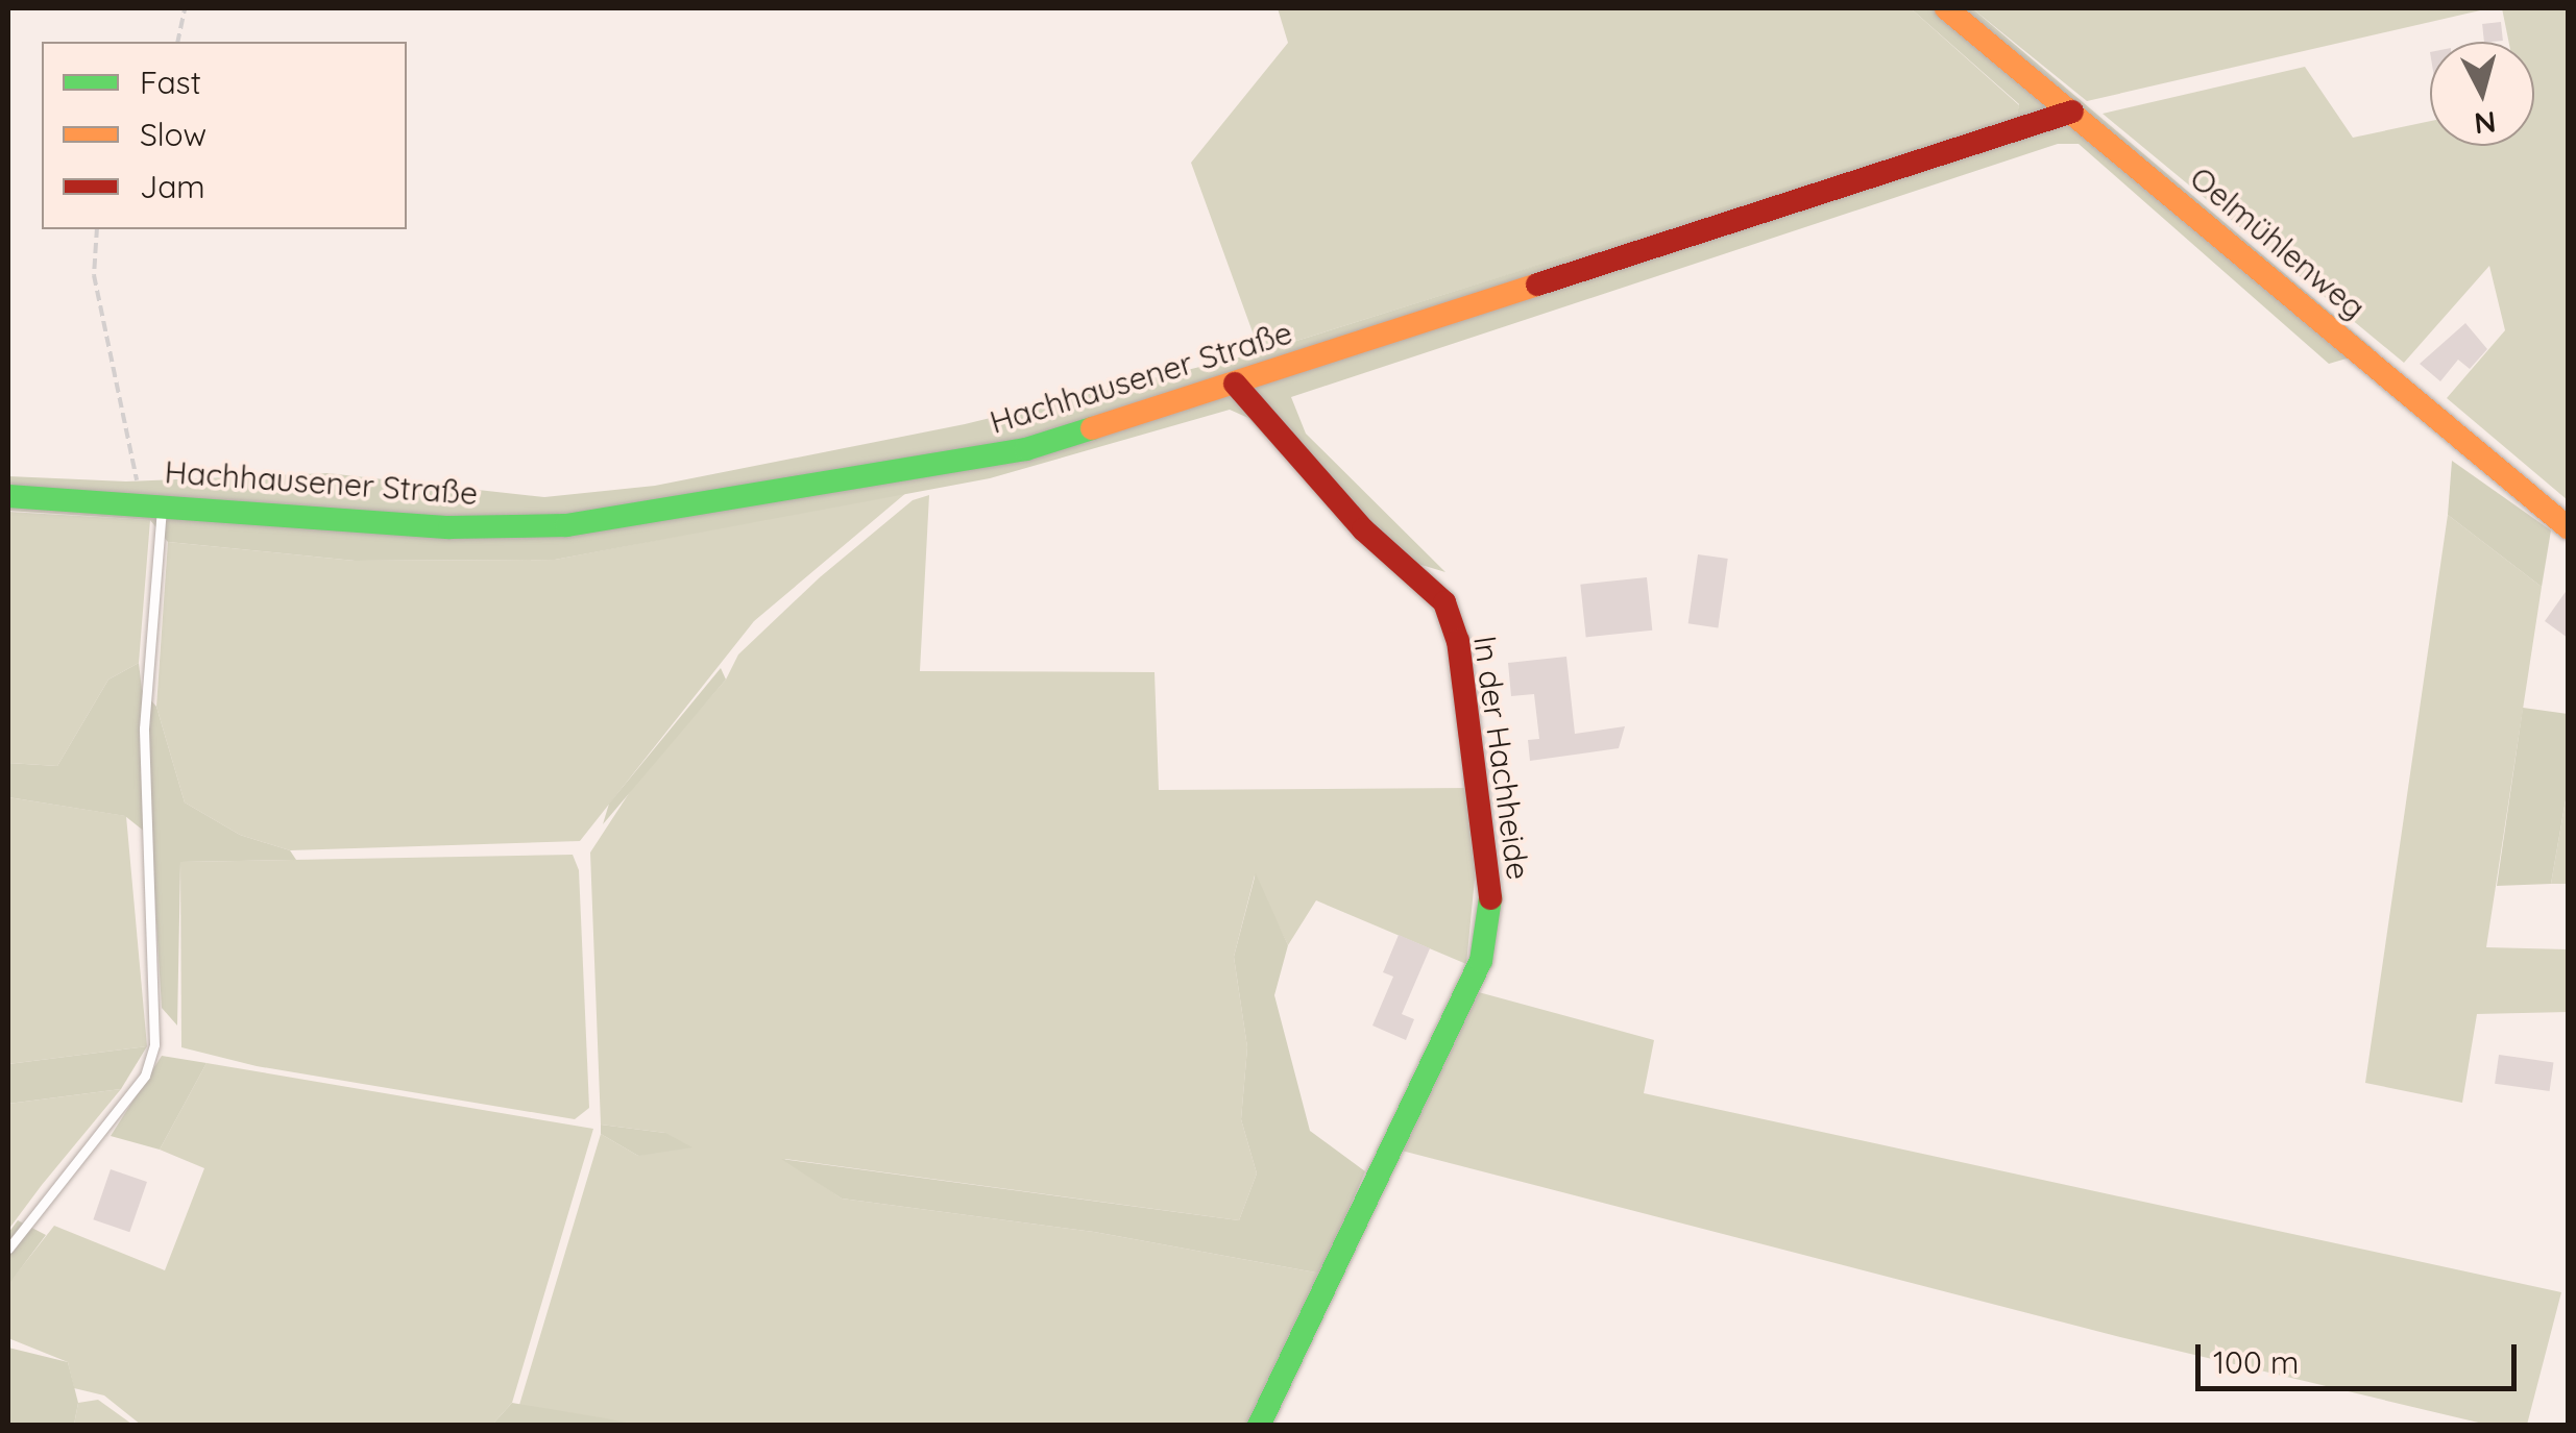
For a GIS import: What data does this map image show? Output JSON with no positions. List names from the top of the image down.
{
  "streets": {
    "street": ["Oelmühlenweg", "Hachhausener Straße", "In der Hachheide"]
  },
  "crossings": [
    ["Oelmühlenweg", "Hachhausener Straße"],
    ["Hachhausener Straße", "In der Hachheide"]
  ],
  "legend": ["Fast", "Slow", "Jam"],
  "scale_bar": "100 m",
  "north": "bottom"
}
